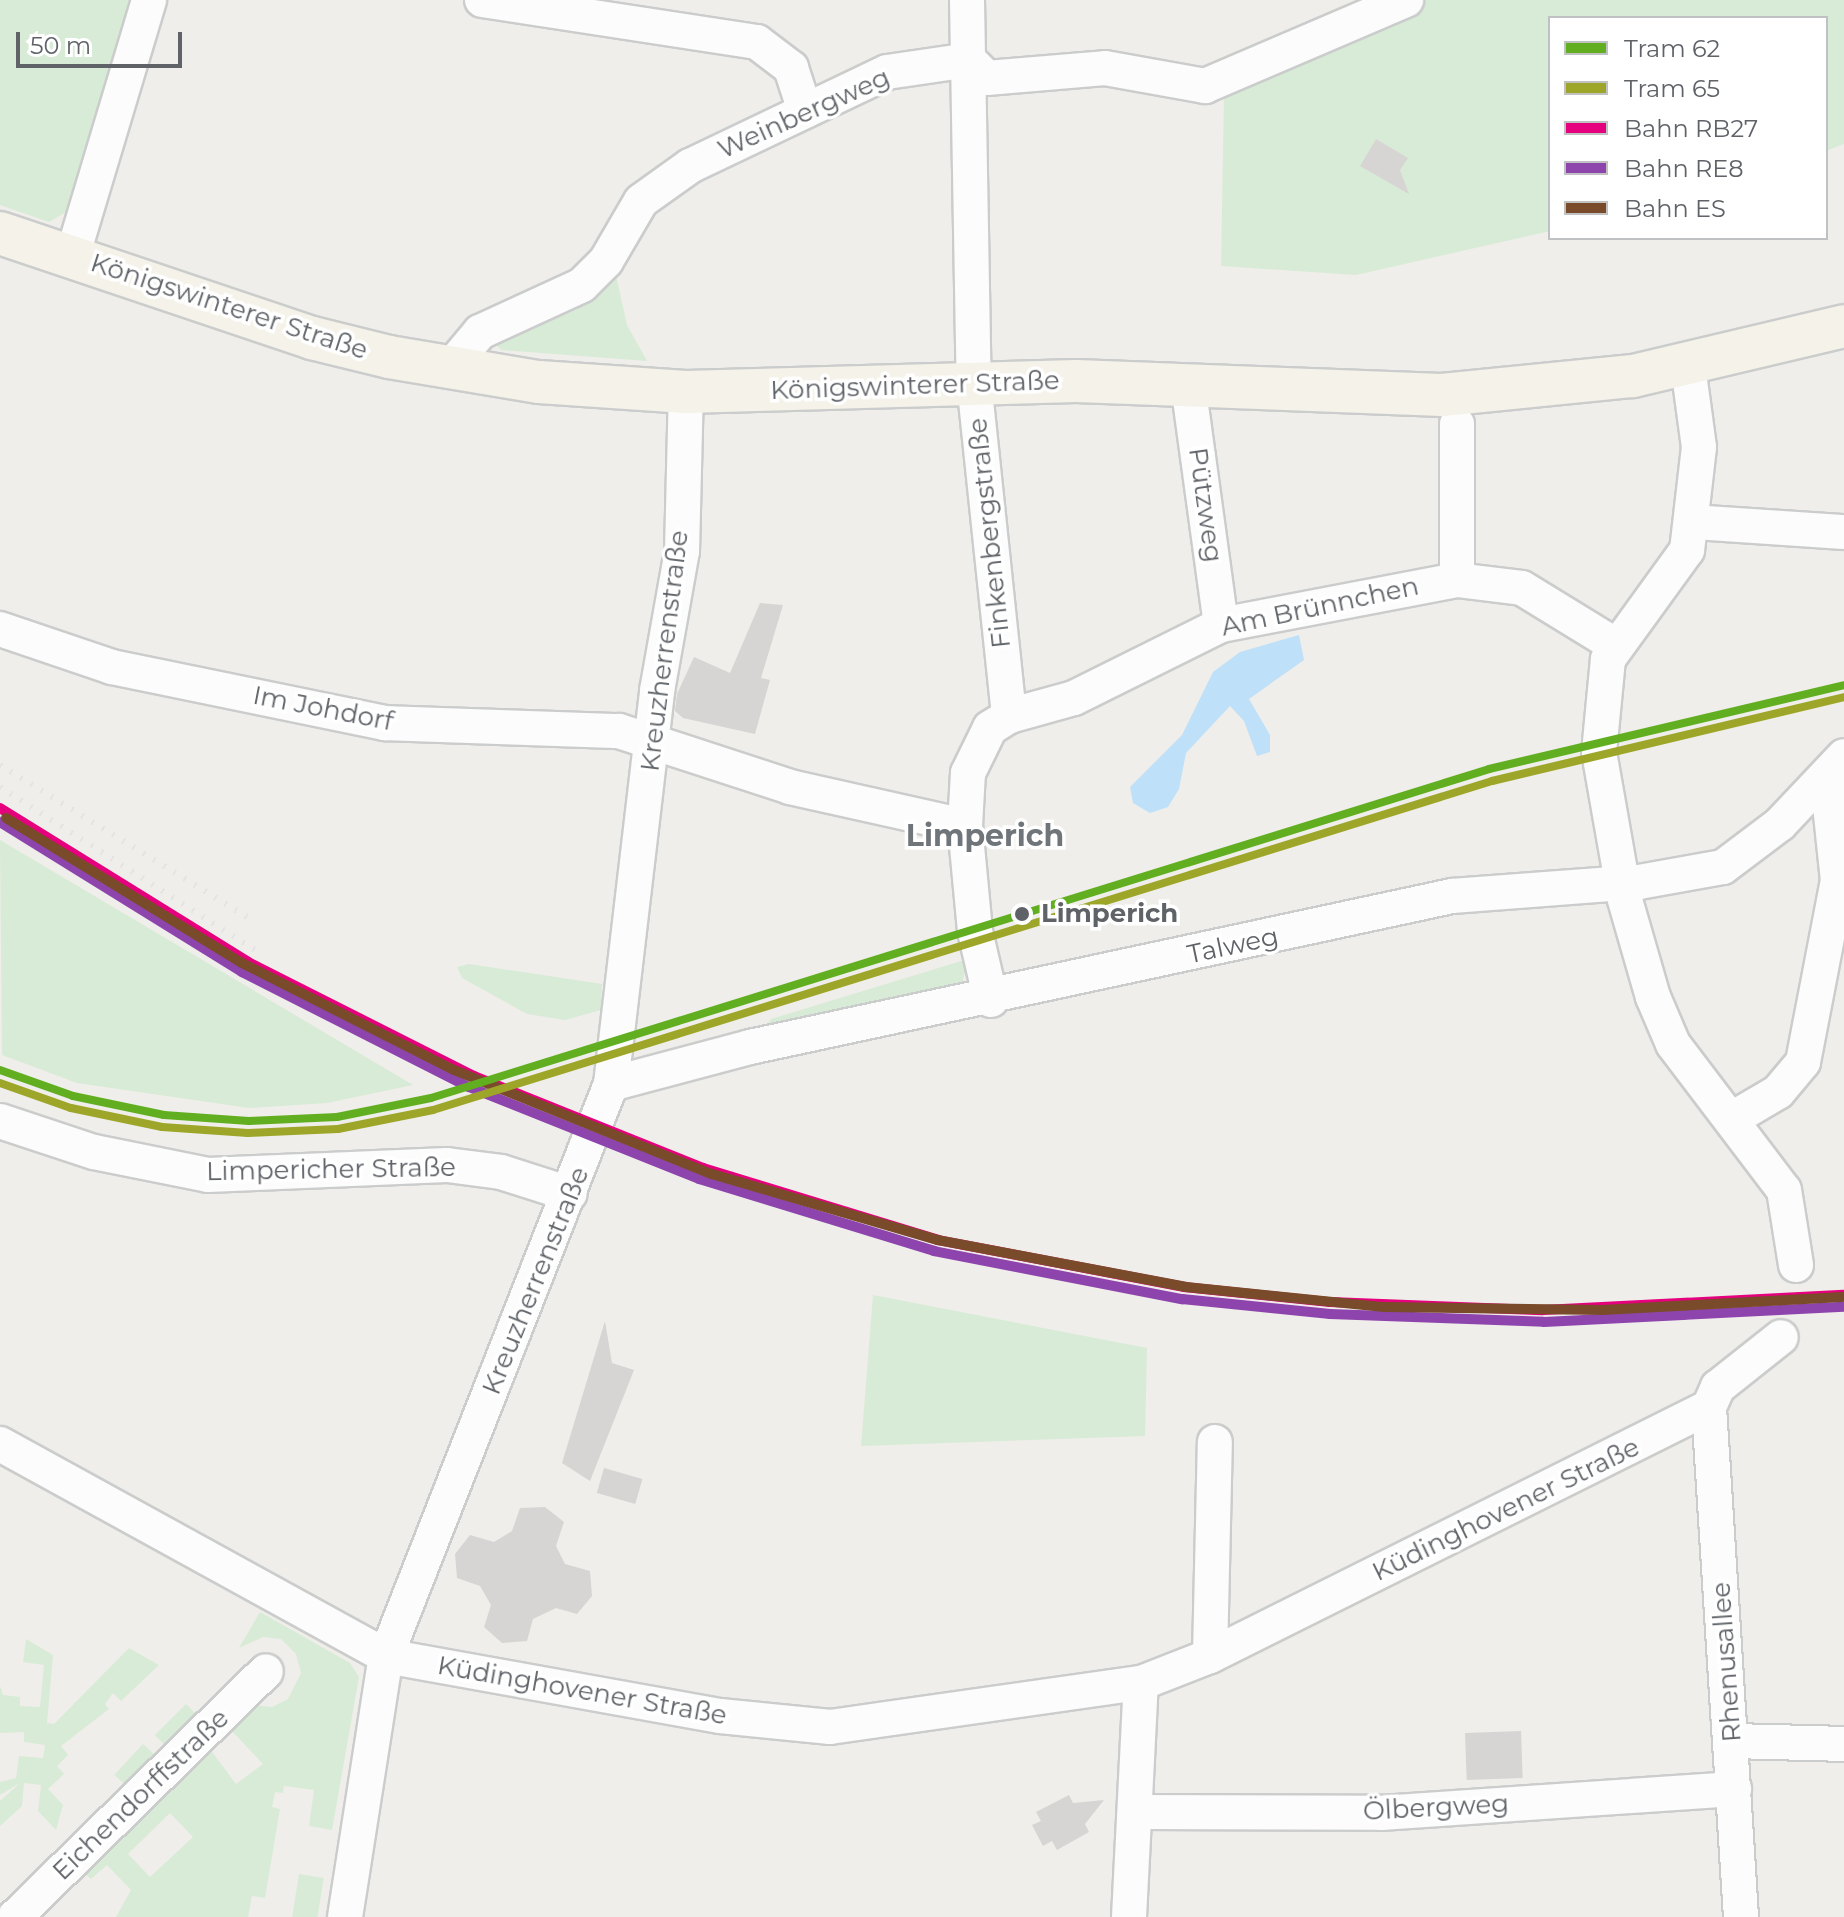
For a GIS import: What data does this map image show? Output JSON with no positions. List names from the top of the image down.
{
  "streets": {
    "main road": ["Königswinterer Straße"],
    "street": [
      "Weinbergweg",
      "Pützweg",
      "Finkenbergstraße",
      "Am Brünnchen",
      "Kreuzherrenstraße",
      "Im Johdorf",
      "Talweg",
      "Limpericher Straße",
      "Küdinghovener Straße",
      "Rhenusallee",
      "Eichendorffstraße",
      "Ölbergweg"
    ]
  },
  "crossings": [
    ["Weinbergweg", "Königswinterer Straße"],
    ["Weinbergweg", "Finkenbergstraße"],
    ["Königswinterer Straße", "Pützweg"],
    ["Königswinterer Straße", "Finkenbergstraße"],
    ["Königswinterer Straße", "Kreuzherrenstraße"],
    ["Pützweg", "Am Brünnchen"],
    ["Finkenbergstraße", "Am Brünnchen"],
    ["Kreuzherrenstraße", "Im Johdorf"],
    ["Kreuzherrenstraße", "Talweg"],
    ["Kreuzherrenstraße", "Limpericher Straße"],
    ["Kreuzherrenstraße", "Küdinghovener Straße"],
    ["Küdinghovener Straße", "Rhenusallee"],
    ["Rhenusallee", "Ölbergweg"]
  ],
  "districts": ["Limperich"],
  "places": ["Limperich"],
  "lines": [
    "tram line 62",
    "tram line 65",
    "rail line RB27",
    "rail line ES",
    "rail line RE8"
  ],
  "legend": [
    "Tram 62",
    "Tram 65",
    "Bahn RB27",
    "Bahn RE8",
    "Bahn ES"
  ],
  "scale_bar": "50 m"
}
